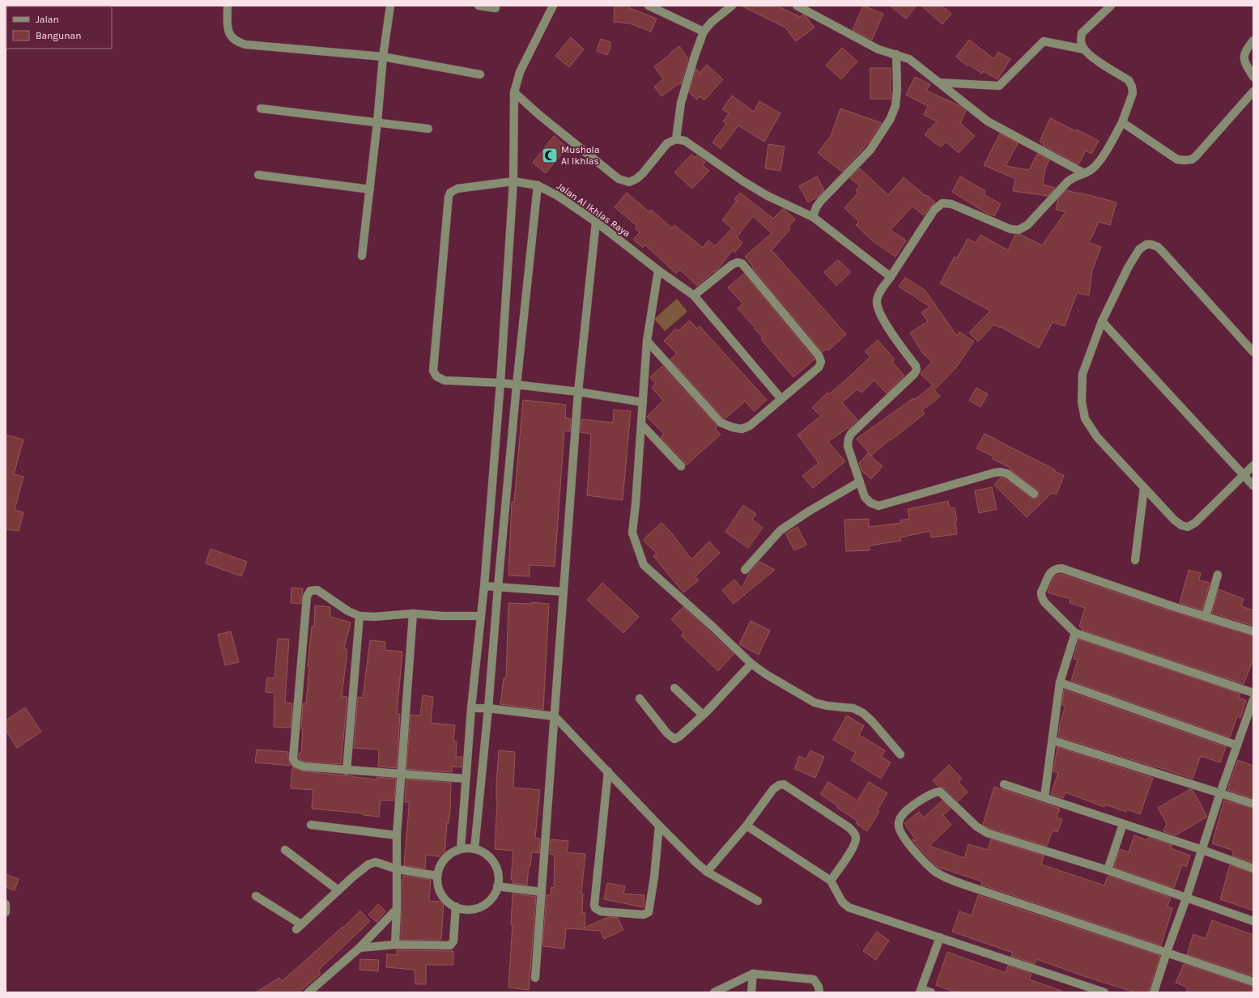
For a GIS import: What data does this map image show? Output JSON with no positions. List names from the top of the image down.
{
  "streets": {
    "street": ["Jalan Al Ikhlas Raya"]
  },
  "places": {
    "mosque": ["Mushola Al Ikhlas"]
  },
  "legend": ["Jalan", "Bangunan"]
}
